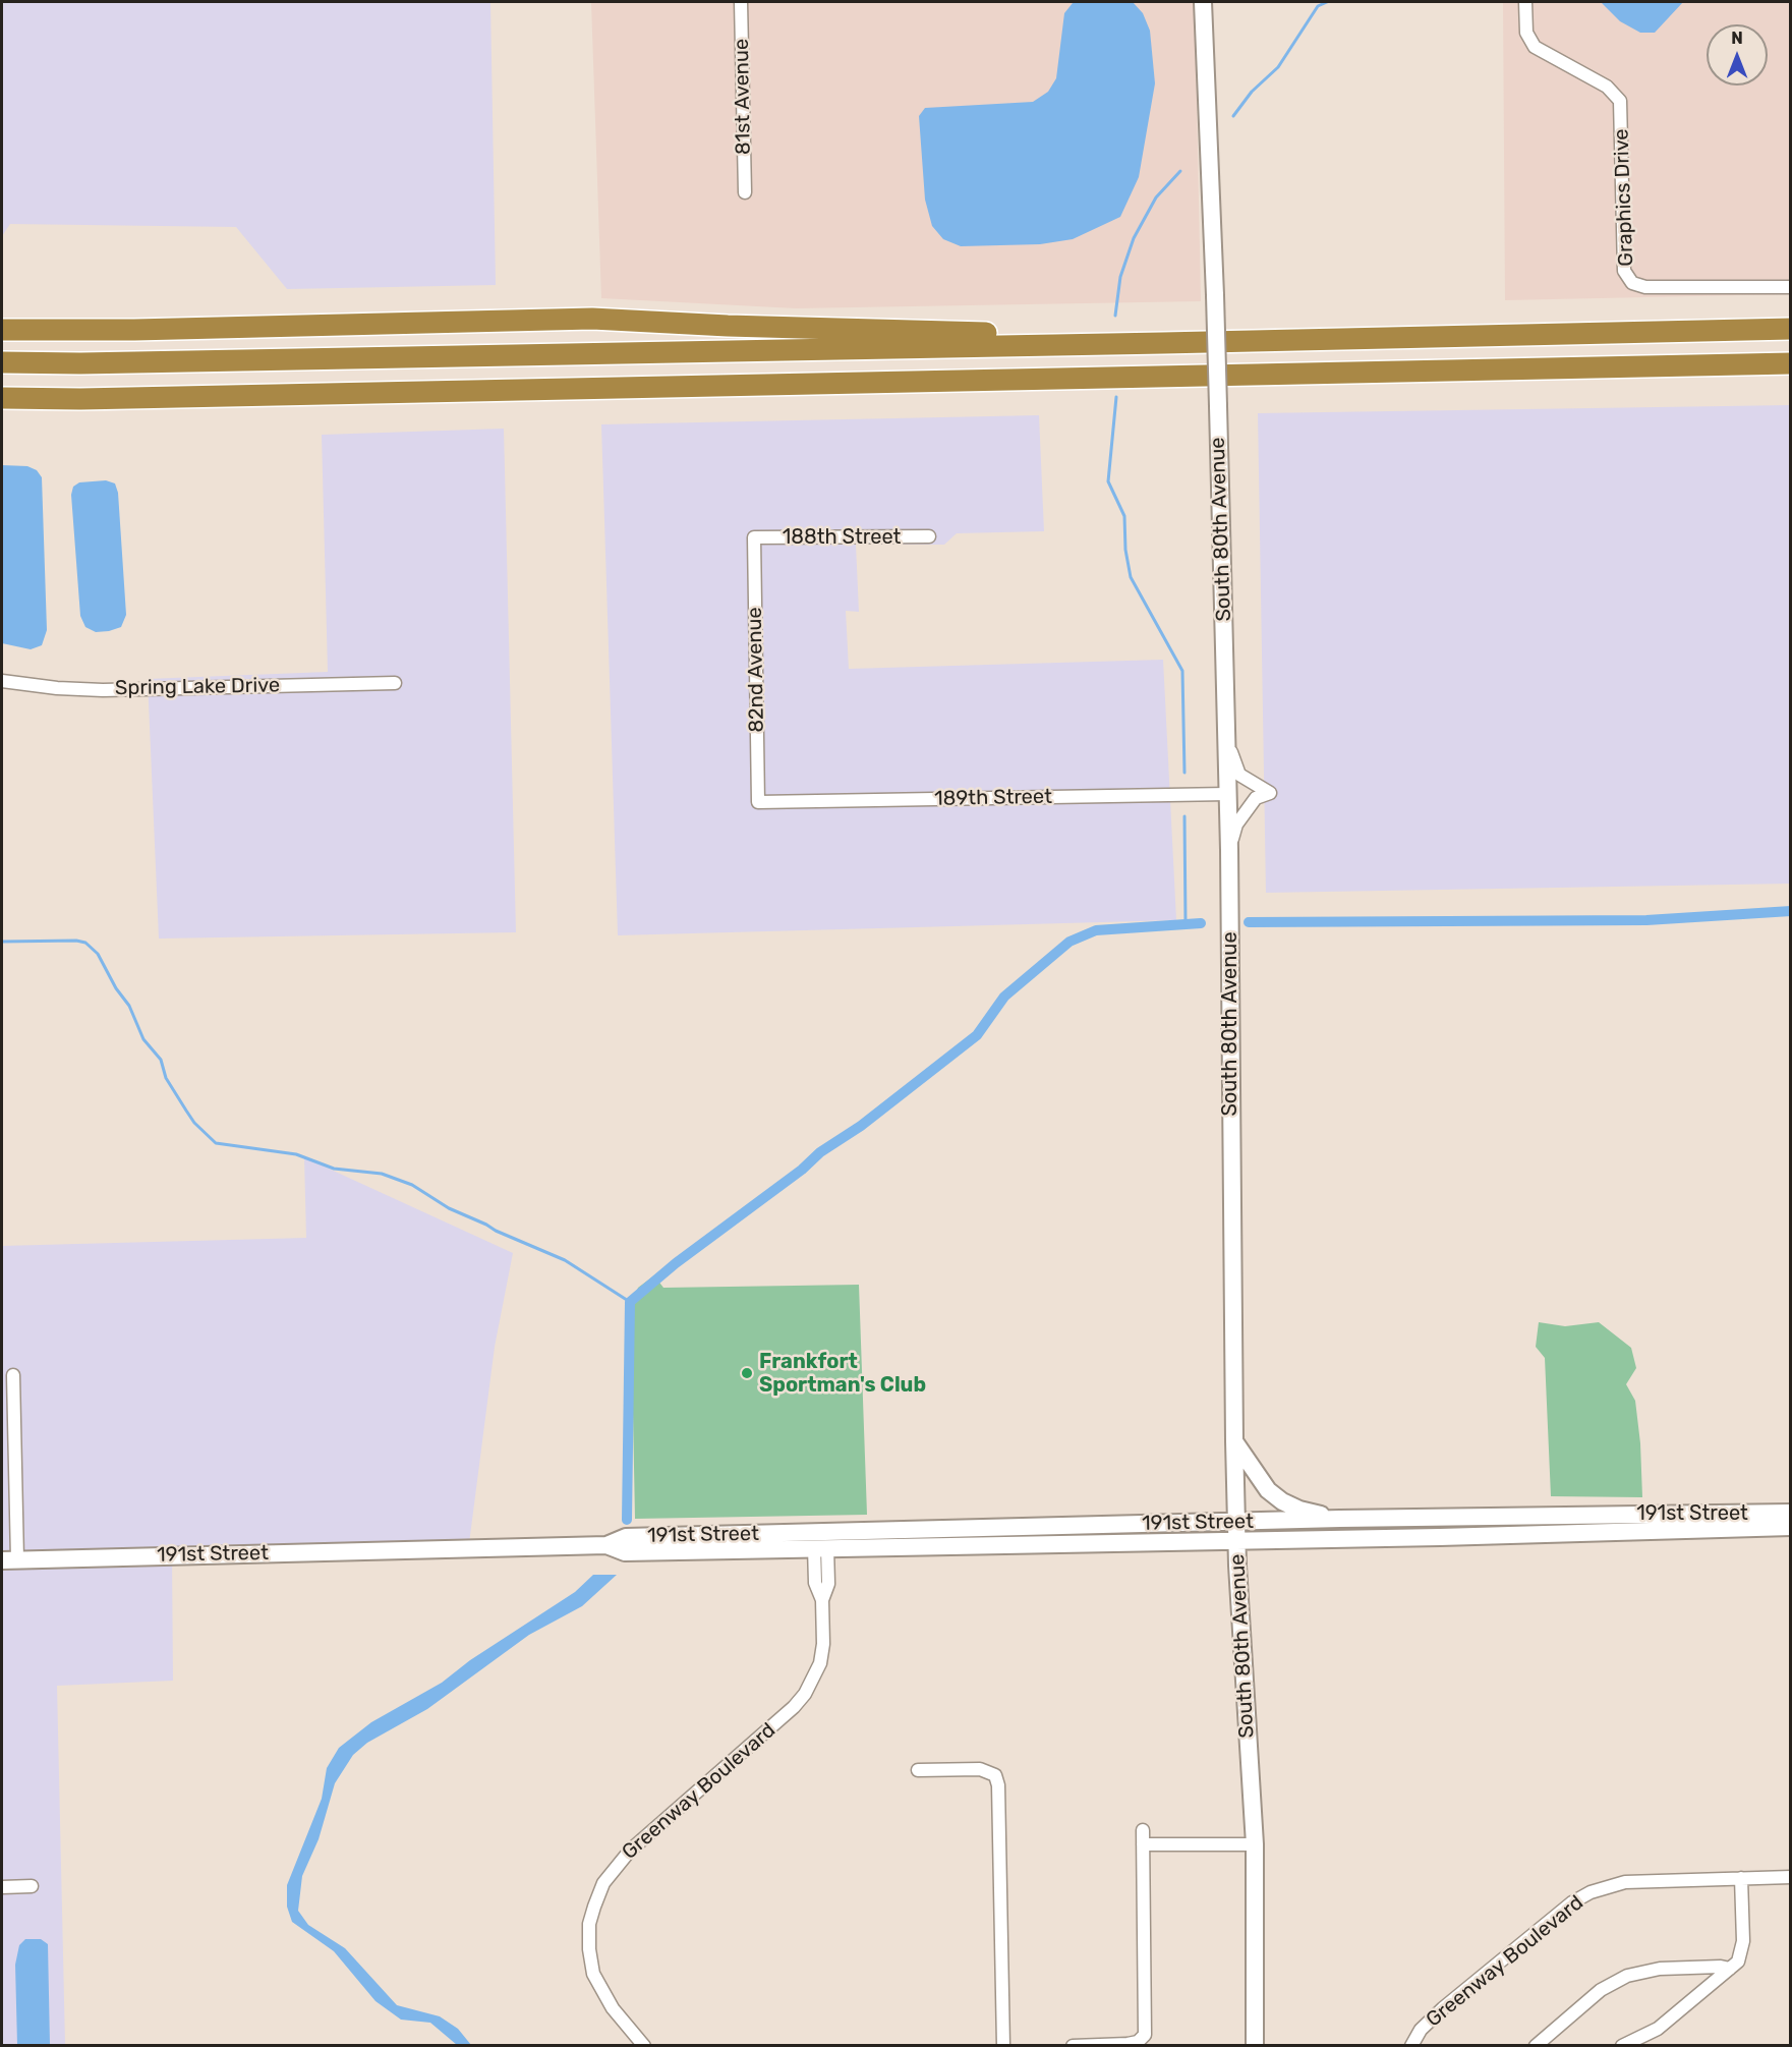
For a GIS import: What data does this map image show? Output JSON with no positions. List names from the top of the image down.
{
  "streets": {
    "main road": ["South 80th Avenue", "191st Street"],
    "street": [
      "81st Avenue",
      "Graphics Drive",
      "188th Street",
      "82nd Avenue",
      "Spring Lake Drive",
      "189th Street",
      "Greenway Boulevard"
    ]
  },
  "crossings": [
    ["South 80th Avenue", "189th Street"],
    ["South 80th Avenue", "191st Street"],
    ["188th Street", "82nd Avenue"],
    ["82nd Avenue", "189th Street"],
    ["191st Street", "Greenway Boulevard"]
  ],
  "places": ["Frankfort Sportman's Club"],
  "north": "top"
}
